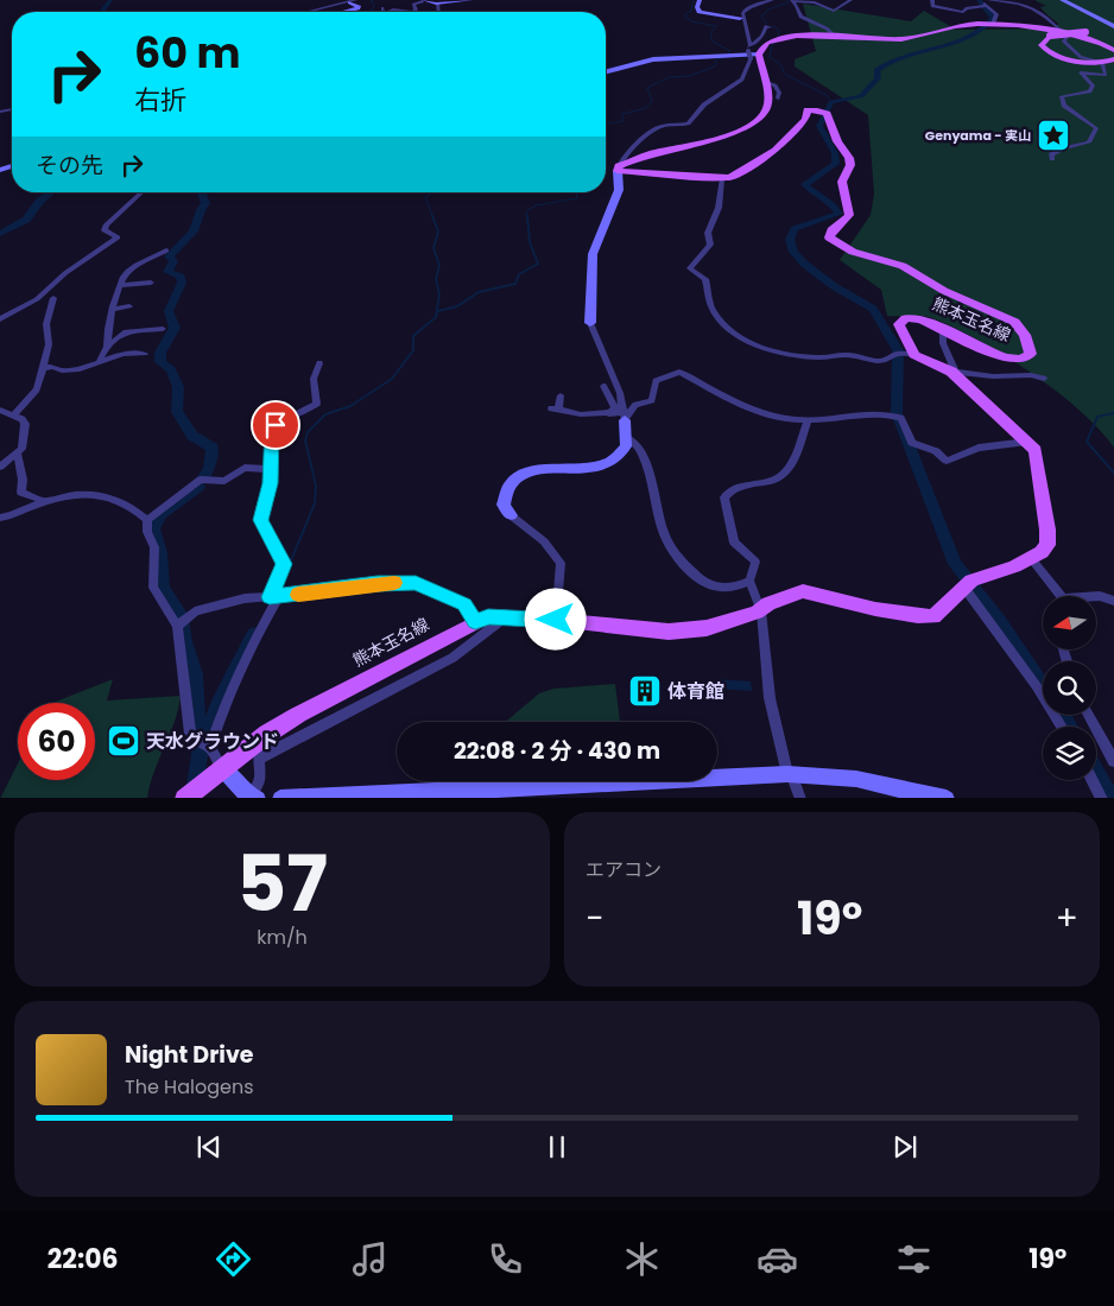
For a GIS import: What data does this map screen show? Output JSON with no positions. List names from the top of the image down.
{
  "streets": {
    "main road": ["熊本玉名線"]
  },
  "places": {
    "place": ["Genyama - 実山"],
    "building": ["体育館"],
    "sports": ["天水グラウンド"]
  },
  "north": "left",
  "page": {
    "turn": ["60 m", "右折"],
    "then": "その先",
    "limit": "60",
    "trip": "22:08 · 2 分 · 430 m",
    "tile": [
      ["57", "km/h"],
      "エアコン"
    ],
    "heat": ["−", "19°", "+"],
    "song": ["Night Drive", "The Halogens"],
    "tabs": ["22:06", "19°"]
  }
}
